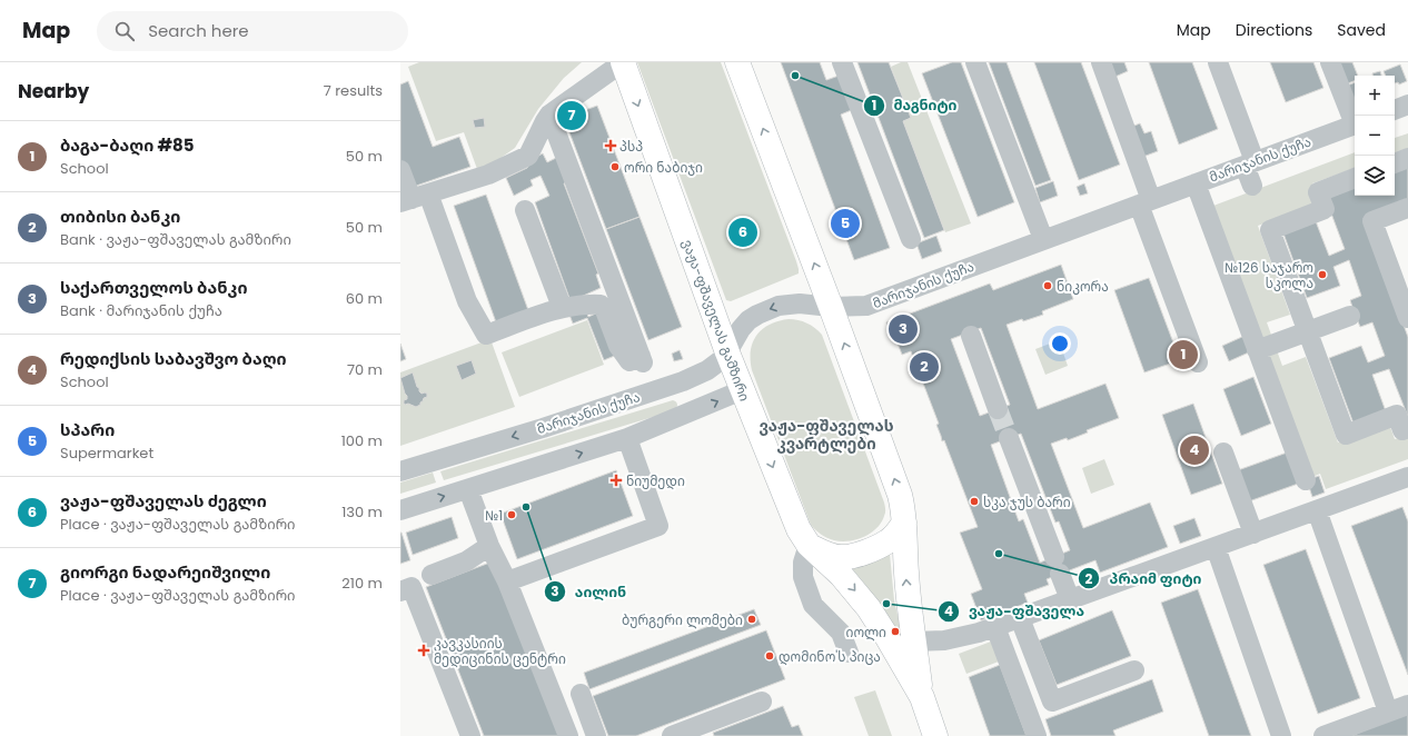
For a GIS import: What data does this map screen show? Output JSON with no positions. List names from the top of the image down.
{
  "streets": {
    "main road": ["ვაჟა-ფშაველას გამზირი"],
    "street": ["მარიჯანის ქუჩა"]
  },
  "crossings": [
    ["მარიჯანის ქუჩა", "ვაჟა-ფშაველას გამზირი"]
  ],
  "districts": ["ვაჟა-ფშაველას კვარტლები"],
  "places": {
    "other": [
      "მაგნიტი",
      "ორი ნაბიჯი",
      "№126 საჯარო სკოლა",
      "ნიკორა",
      "სკა ჯუს ბარი",
      "აილინ",
      "№1",
      "პრაიმ ფიტი",
      "ვაჟა-ფშაველა",
      "ბურგერი ლომები",
      "იოლი",
      "დომინო'ს პიცა"
    ],
    "health": ["პსპ", "ნიუმედი", "კავკასიის მედიცინის ცენტრი"]
  },
  "page": {
    "header": "Map",
    "search": "Search here",
    "nav": ["Map", "Directions", "Saved"],
    "heading": ["Nearby", "7 results"],
    "map_buttons": ["+", "−"],
    "pins": [
      "7",
      "5",
      "6",
      "3",
      "1",
      "2",
      "4"
    ],
    "list": [
      {
        "mark": "1",
        "name": "ბაგა-ბაღი #85",
        "note": "School",
        "value": "50 m"
      },
      {
        "mark": "2",
        "name": "თიბისი ბანკი",
        "note": "Bank · ვაჟა-ფშაველას გამზირი",
        "value": "50 m"
      },
      {
        "mark": "3",
        "name": "საქართველოს ბანკი",
        "note": "Bank · მარიჯანის ქუჩა",
        "value": "60 m"
      },
      {
        "mark": "4",
        "name": "რედიქსის საბავშვო ბაღი",
        "note": "School",
        "value": "70 m"
      },
      {
        "mark": "5",
        "name": "სპარი",
        "note": "Supermarket",
        "value": "100 m"
      },
      {
        "mark": "6",
        "name": "ვაჟა-ფშაველას ძეგლი",
        "note": "Place · ვაჟა-ფშაველას გამზირი",
        "value": "130 m"
      },
      {
        "mark": "7",
        "name": "გიორგი ნადარეიშვილი",
        "note": "Place · ვაჟა-ფშაველას გამზირი",
        "value": "210 m"
      }
    ]
  }
}
